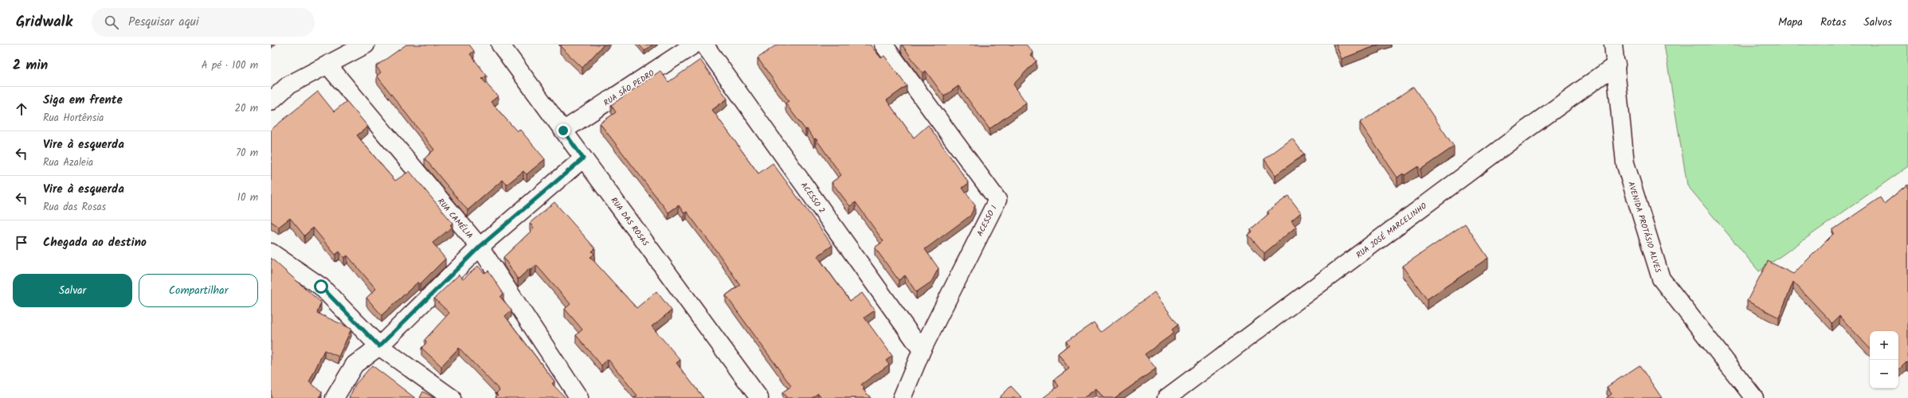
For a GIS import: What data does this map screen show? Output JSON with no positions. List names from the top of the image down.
{
  "streets": {
    "street": [
      "RUA SÃO PEDRO",
      "ACESSO 2",
      "RUA CAMÉLIA",
      "ACESSO 1",
      "RUA DAS ROSAS",
      "AVENIDA PROTÁSIO ALVES",
      "RUA JOSÉ MARCELINHO"
    ]
  },
  "crossings": [
    ["RUA SÃO PEDRO", "RUA DAS ROSAS"],
    ["ACESSO 2", "ACESSO 1"],
    ["AVENIDA PROTÁSIO ALVES", "RUA JOSÉ MARCELINHO"]
  ],
  "page": {
    "header": "Gridwalk",
    "search": "Pesquisar aqui",
    "nav": ["Mapa", "Rotas", "Salvos"],
    "heading": ["2 min", "A pé · 100 m"],
    "list": [
      ["Siga em frente", "Rua Hortênsia", "20 m"],
      ["Vire à esquerda", "Rua Azaleia", "70 m"],
      ["Vire à esquerda", "Rua das Rosas", "10 m"],
      "Chegada ao destino"
    ],
    "buttons": ["Salvar", "Compartilhar"],
    "map_buttons": ["+", "−"]
  }
}
